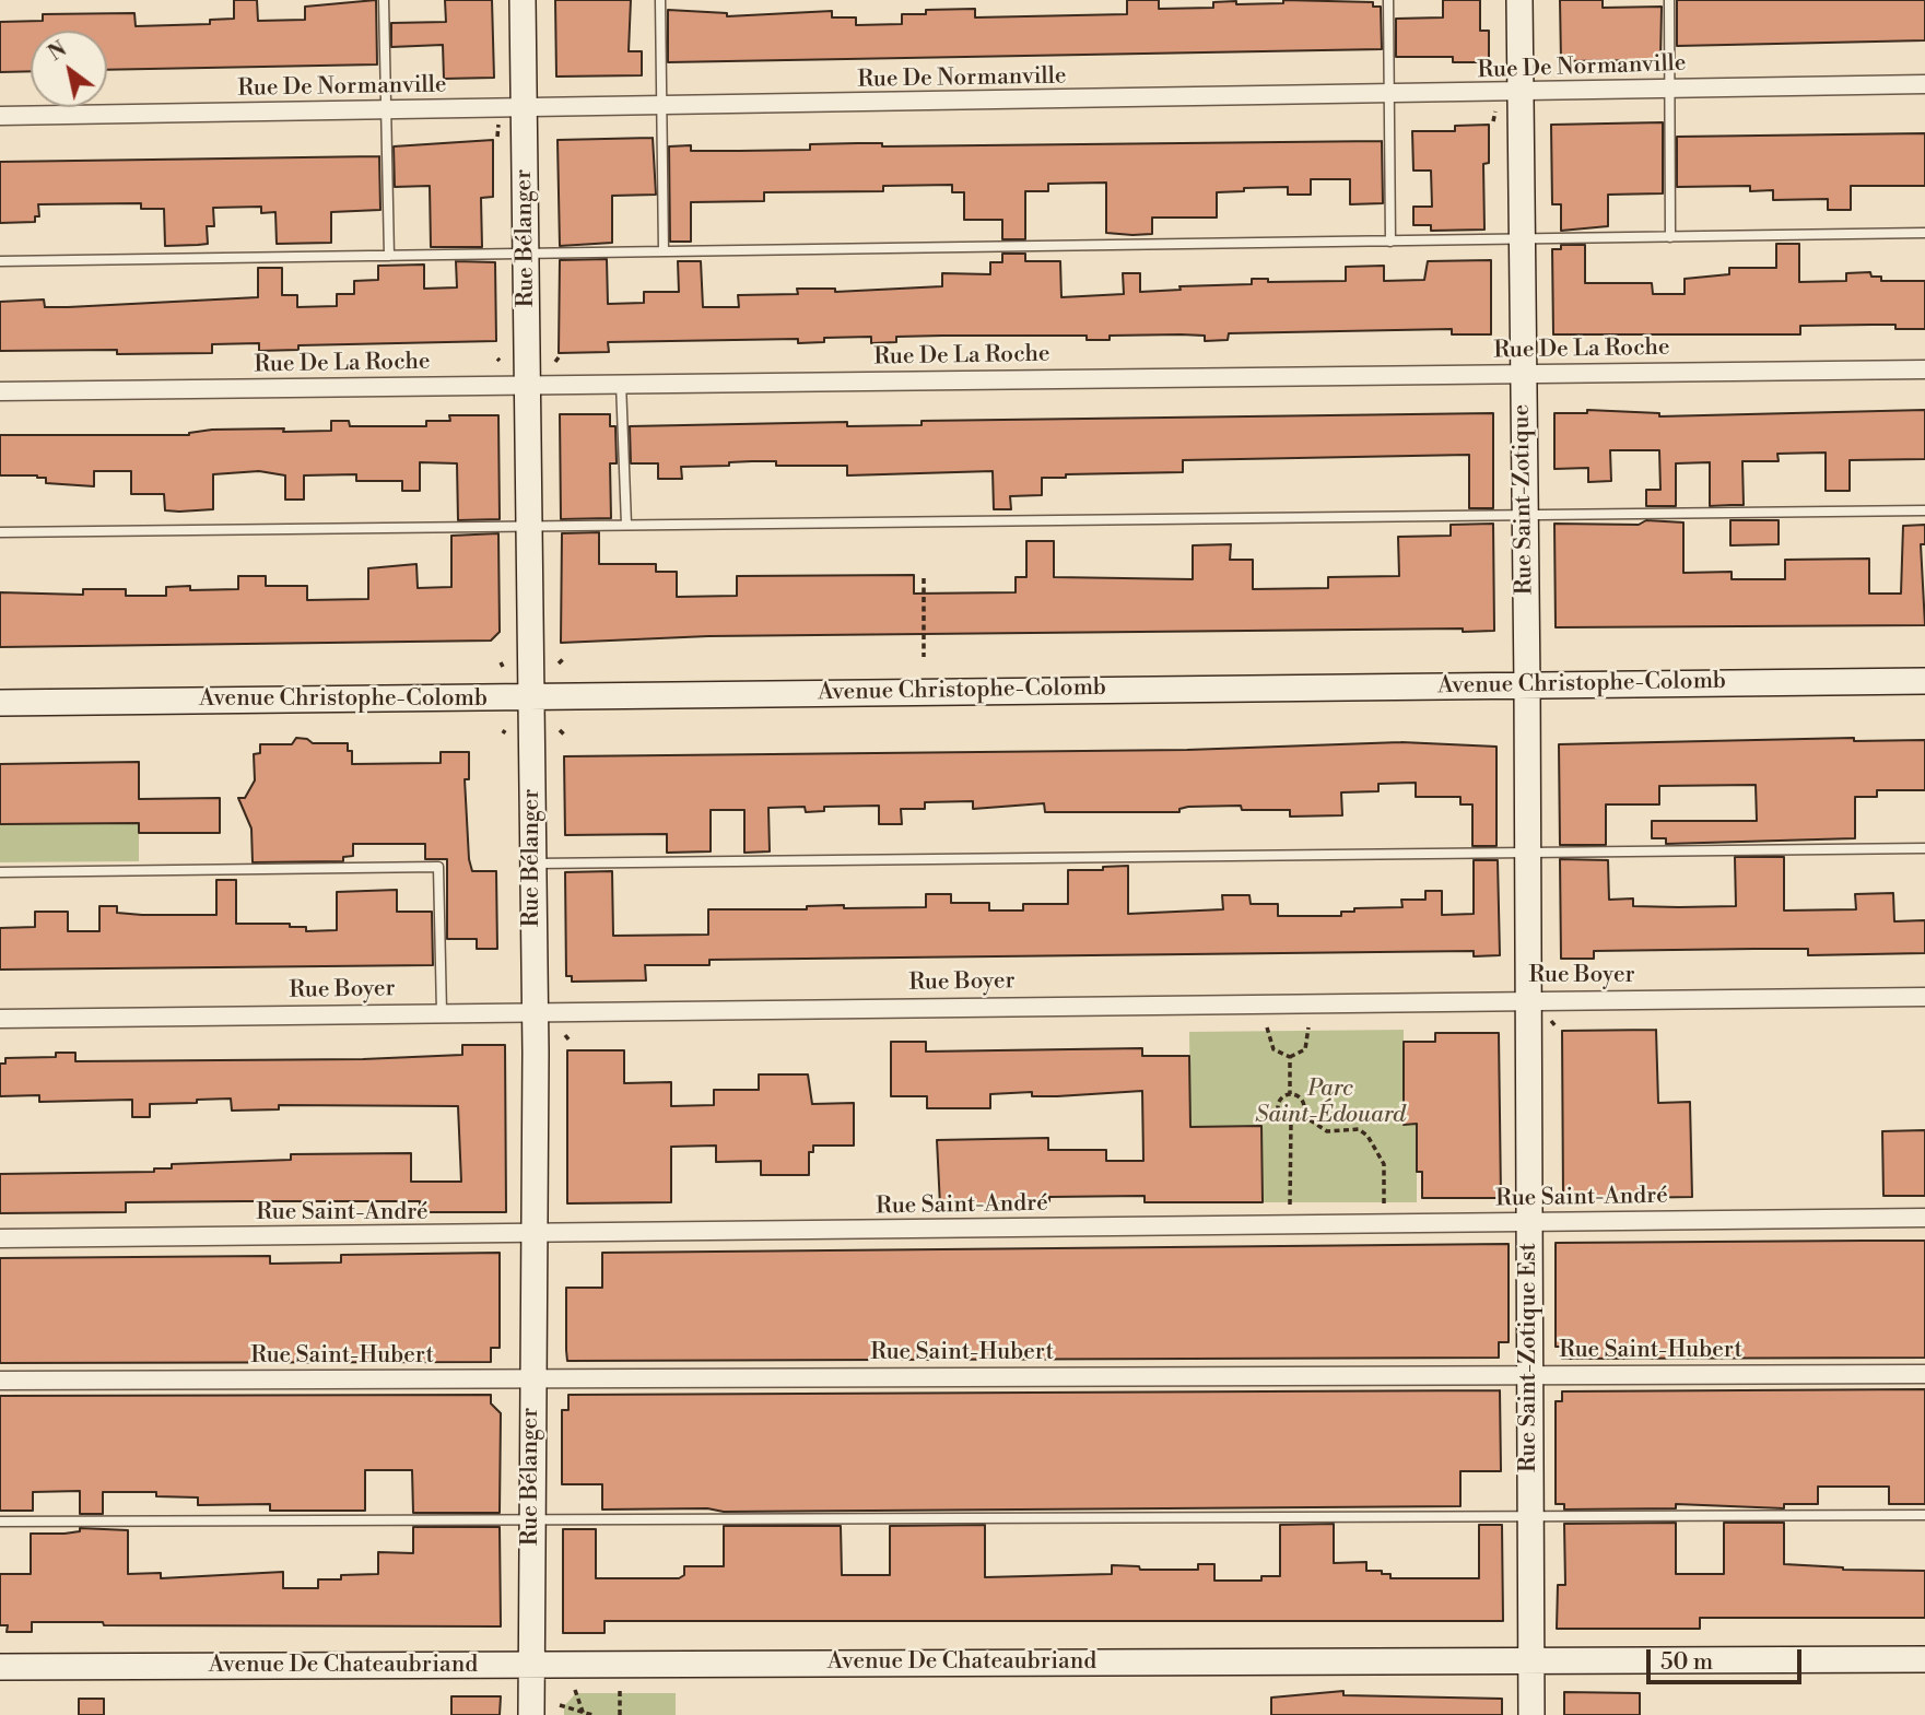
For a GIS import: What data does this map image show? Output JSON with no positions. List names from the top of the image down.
{
  "streets": {
    "street": [
      "Rue De Normanville",
      "Rue Bélanger",
      "Rue De La Roche",
      "Rue Saint-Zotique",
      "Avenue Christophe-Colomb",
      "Rue Boyer",
      "Rue Saint-André",
      "Rue Saint-Hubert",
      "Rue Saint-Zotique Est",
      "Avenue De Chateaubriand"
    ]
  },
  "crossings": [
    ["Rue De Normanville", "Rue Bélanger"],
    ["Rue De Normanville", "Rue Saint-Zotique"],
    ["Rue Bélanger", "Rue De La Roche"],
    ["Rue Bélanger", "Avenue Christophe-Colomb"],
    ["Rue Bélanger", "Rue Boyer"],
    ["Rue Bélanger", "Rue Saint-André"],
    ["Rue Bélanger", "Rue Saint-Hubert"],
    ["Rue Bélanger", "Avenue De Chateaubriand"],
    ["Rue De La Roche", "Rue Saint-Zotique"],
    ["Rue Saint-Zotique", "Avenue Christophe-Colomb"],
    ["Rue Saint-Zotique", "Rue Boyer"],
    ["Rue Saint-Zotique", "Rue Saint-Zotique Est"],
    ["Rue Boyer", "Rue Saint-Zotique Est"],
    ["Rue Saint-André", "Rue Saint-Zotique Est"],
    ["Rue Saint-Hubert", "Rue Saint-Zotique Est"],
    ["Rue Saint-Zotique Est", "Avenue De Chateaubriand"]
  ],
  "parks": ["Parc Saint-Édouard"],
  "scale_bar": "50 m",
  "north": "top left"
}
